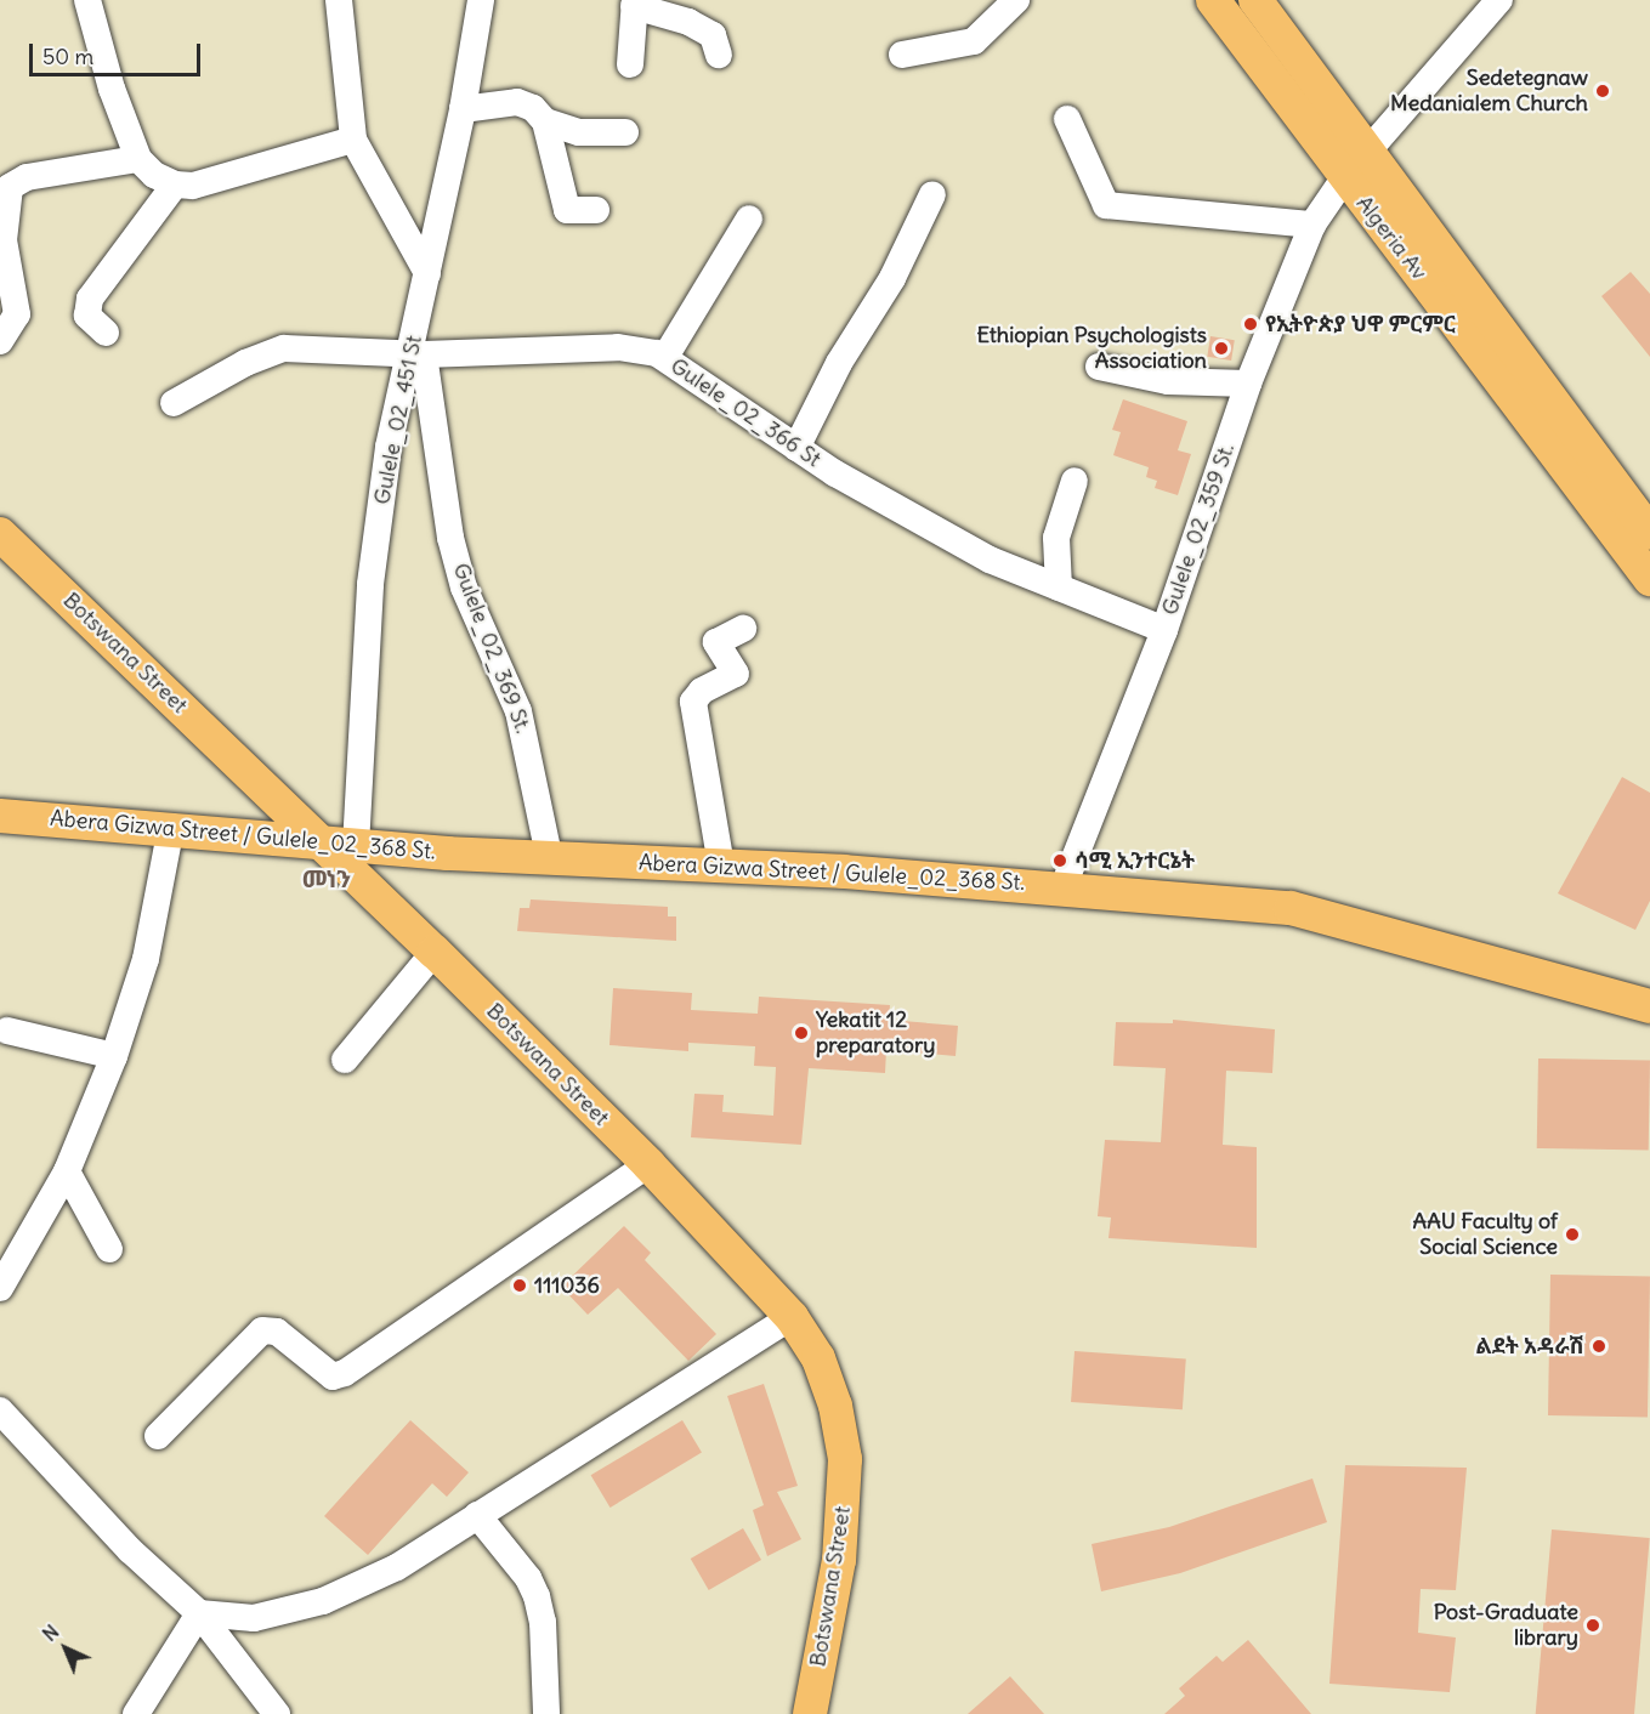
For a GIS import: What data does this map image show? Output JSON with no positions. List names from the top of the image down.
{
  "streets": {
    "main road": ["Algeria Av", "Botswana Street", "Abera Gizwa Street / Gulele_02_368 St."],
    "street": [
      "Gulele_02_366 St",
      "Gulele_02_451 St",
      "Gulele_02_359 St.",
      "Gulele_02_369 St."
    ]
  },
  "crossings": [
    ["Algeria Av", "Gulele_02_359 St."],
    ["Gulele_02_366 St", "Gulele_02_451 St"],
    ["Gulele_02_366 St", "Gulele_02_359 St."],
    ["Gulele_02_366 St", "Gulele_02_369 St."],
    ["Gulele_02_451 St", "Gulele_02_369 St."],
    ["Gulele_02_451 St", "Abera Gizwa Street / Gulele_02_368 St."],
    ["Gulele_02_359 St.", "Abera Gizwa Street / Gulele_02_368 St."],
    ["Gulele_02_369 St.", "Abera Gizwa Street / Gulele_02_368 St."],
    ["Botswana Street", "Abera Gizwa Street / Gulele_02_368 St."]
  ],
  "districts": ["መነን"],
  "places": [
    "Sedetegnaw Medanialem Church",
    "የኢትዮጵያ ህዋ ምርምር",
    "Ethiopian Psychologists Association",
    "ሳሚ ኢንተርኔት",
    "Yekatit 12 preparatory",
    "AAU Faculty of Social Science",
    "111036",
    "ልደት አዳራሽ",
    "Post-Graduate library"
  ],
  "scale_bar": "50 m",
  "north": "top left"
}
